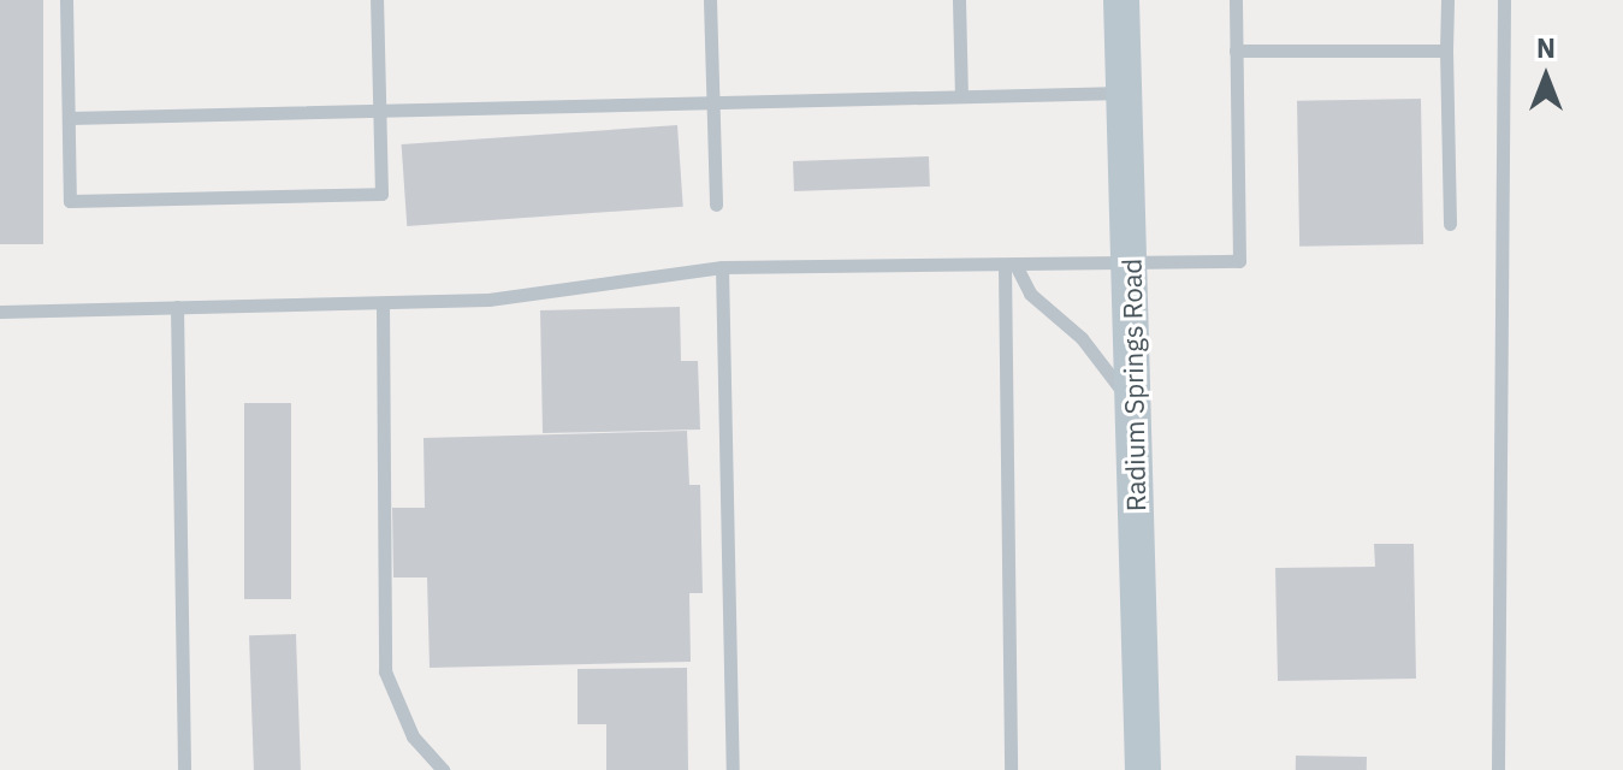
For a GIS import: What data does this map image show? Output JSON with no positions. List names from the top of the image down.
{
  "streets": {
    "main road": ["Radium Springs Road"]
  },
  "north": "top"
}
